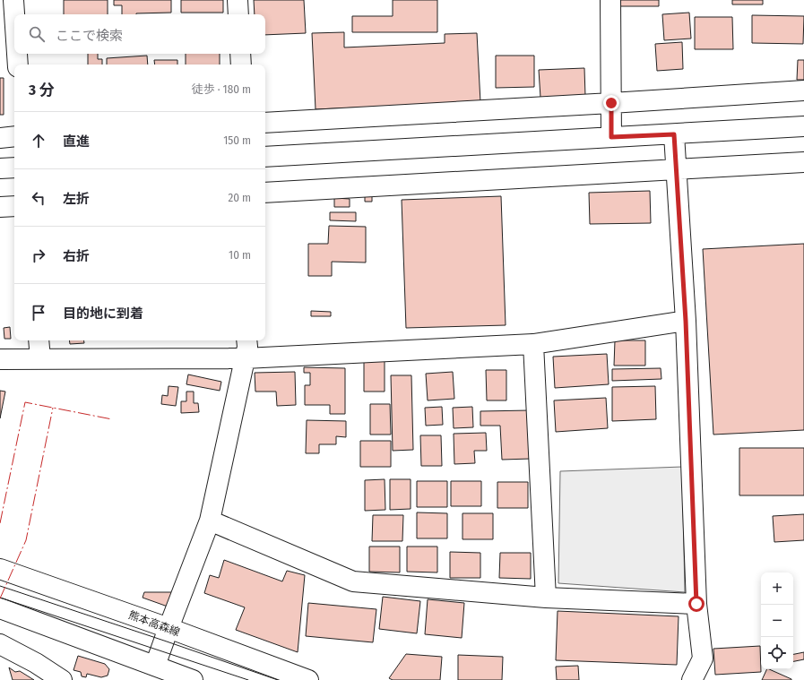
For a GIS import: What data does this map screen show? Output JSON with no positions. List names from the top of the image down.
{
  "streets": {
    "street": ["熊本高森線"]
  },
  "page": {
    "search": "ここで検索",
    "heading": ["3 分", "徒歩 · 180 m"],
    "list": [
      ["直進", "150 m"],
      ["左折", "20 m"],
      ["右折", "10 m"],
      "目的地に到着"
    ],
    "map_buttons": ["+", "−"]
  }
}
